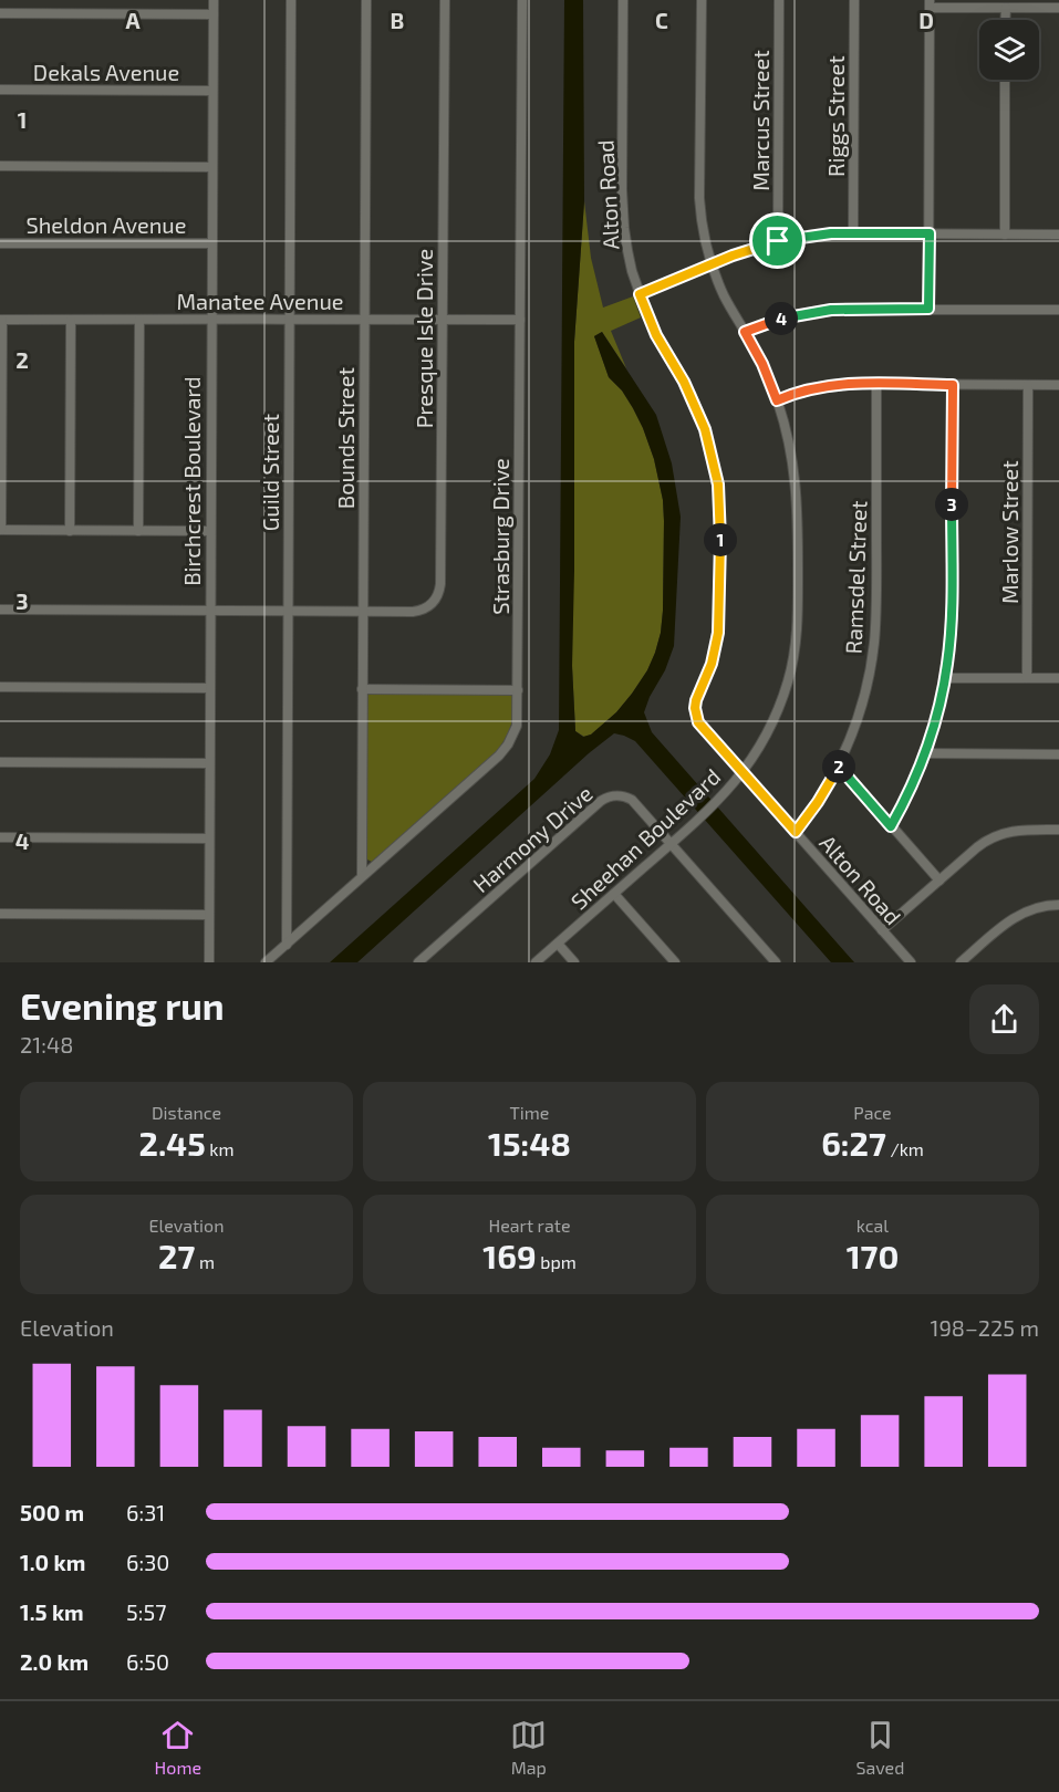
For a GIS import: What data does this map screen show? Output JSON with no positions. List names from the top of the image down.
{
  "streets": {
    "street": [
      "Dekals Avenue",
      "Riggs Street",
      "Marcus Street",
      "Alton Road",
      "Sheldon Avenue",
      "Manatee Avenue",
      "Presque Isle Drive",
      "Bounds Street",
      "Guild Street",
      "Birchcrest Boulevard",
      "Marlow Street",
      "Strasburg Drive",
      "Ramsdel Street",
      "Harmony Drive",
      "Sheehan Boulevard"
    ]
  },
  "crossings": [
    ["Dekals Avenue", "Birchcrest Boulevard"],
    ["Alton Road", "Ramsdel Street"],
    ["Alton Road", "Sheehan Boulevard"],
    ["Sheldon Avenue", "Birchcrest Boulevard"],
    ["Manatee Avenue", "Presque Isle Drive"],
    ["Manatee Avenue", "Bounds Street"],
    ["Manatee Avenue", "Guild Street"],
    ["Manatee Avenue", "Birchcrest Boulevard"],
    ["Manatee Avenue", "Strasburg Drive"],
    ["Presque Isle Drive", "Bounds Street"],
    ["Presque Isle Drive", "Guild Street"],
    ["Presque Isle Drive", "Birchcrest Boulevard"],
    ["Bounds Street", "Strasburg Drive"],
    ["Guild Street", "Strasburg Drive"],
    ["Harmony Drive", "Sheehan Boulevard"]
  ],
  "page": {
    "pins": [
      "4",
      "3",
      "1",
      "2"
    ],
    "heading": ["Evening run", "21:48"],
    "stats": [
      ["Distance", "2.45 km"],
      ["Time", "15:48"],
      ["Pace", "6:27 /km"],
      ["Elevation", "27 m"],
      ["Heart rate", "169 bpm"],
      ["kcal", "170"]
    ],
    "chart": ["Elevation", "198–225 m"],
    "list": [
      {
        "name": "500 m",
        "note": "6:31"
      },
      {
        "name": "1.0 km",
        "note": "6:30"
      },
      {
        "name": "1.5 km",
        "note": "5:57"
      },
      {
        "name": "2.0 km",
        "note": "6:50"
      }
    ],
    "tabs": ["Home", "Map", "Saved"]
  },
  "grid": {
    "columns": [
      "A",
      "B",
      "C",
      "D"
    ],
    "rows": [
      "1",
      "2",
      "3",
      "4"
    ]
  }
}
